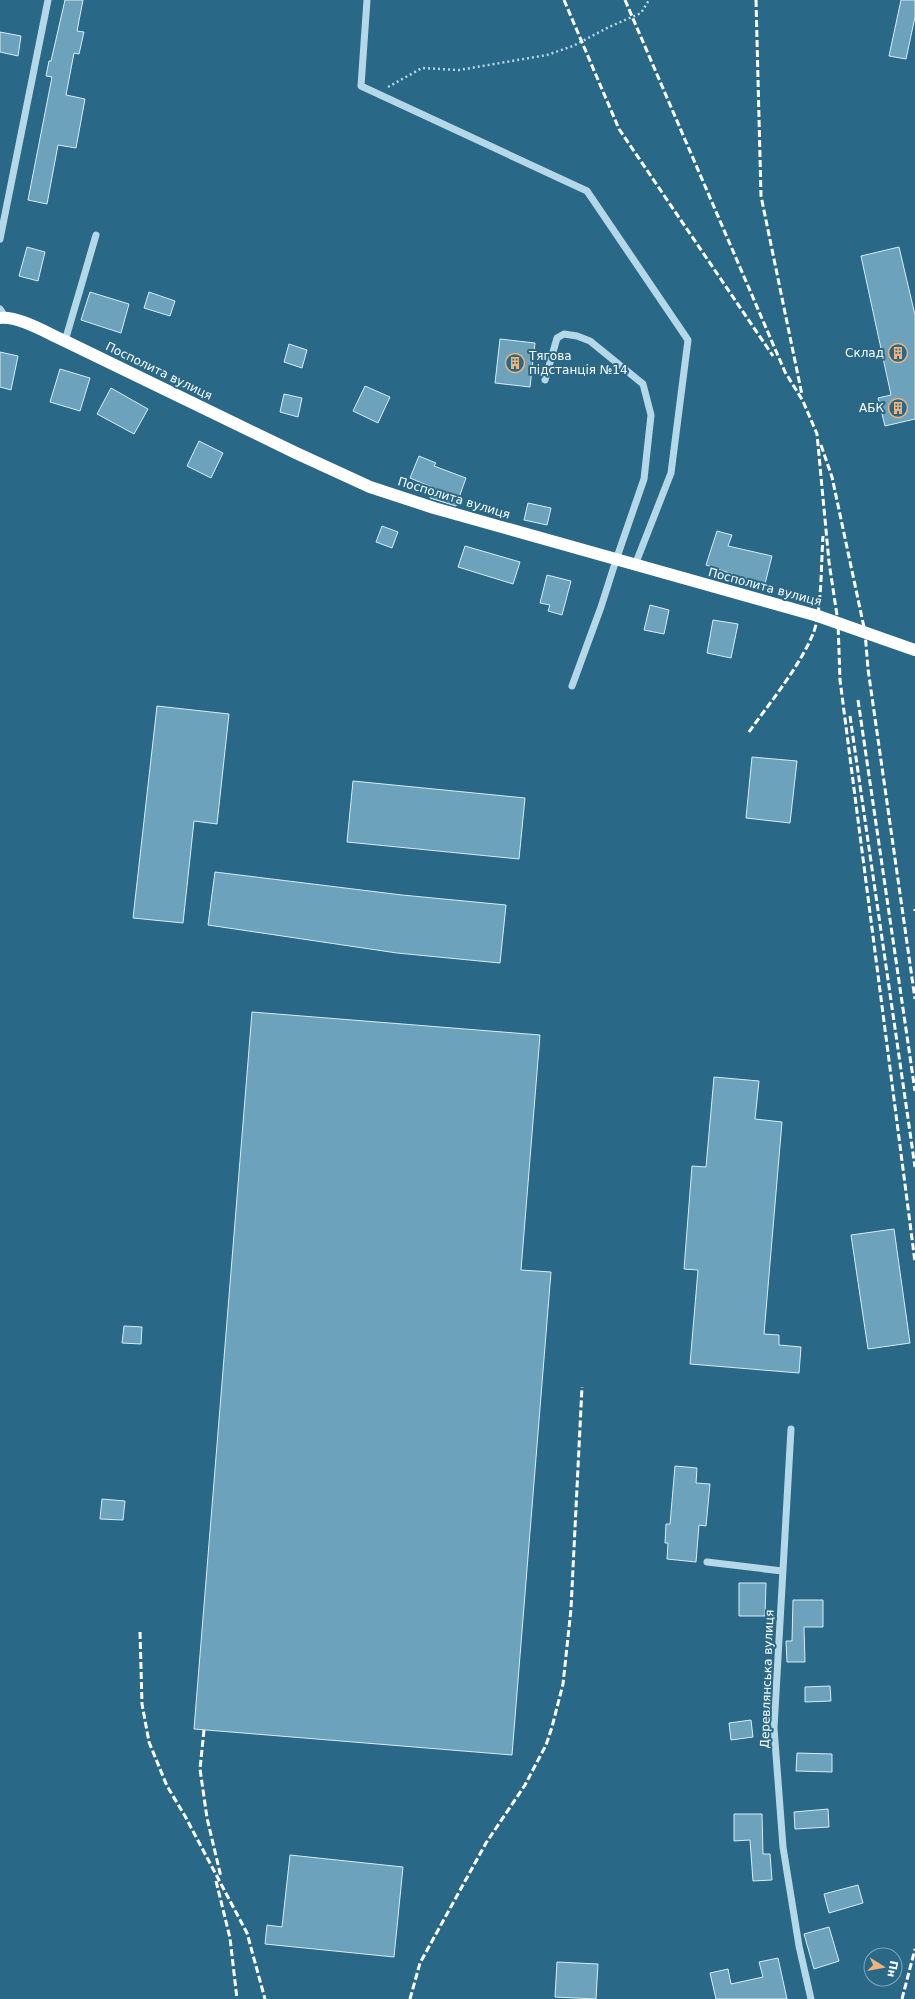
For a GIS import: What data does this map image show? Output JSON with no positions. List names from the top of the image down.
{
  "streets": {
    "highway": ["Посполита вулиця"],
    "street": ["Деревлянська вулиця"]
  },
  "places": {
    "building": ["Склад", "Тягова пiдстанцiя №14", "АБК"]
  },
  "north": "right"
}
